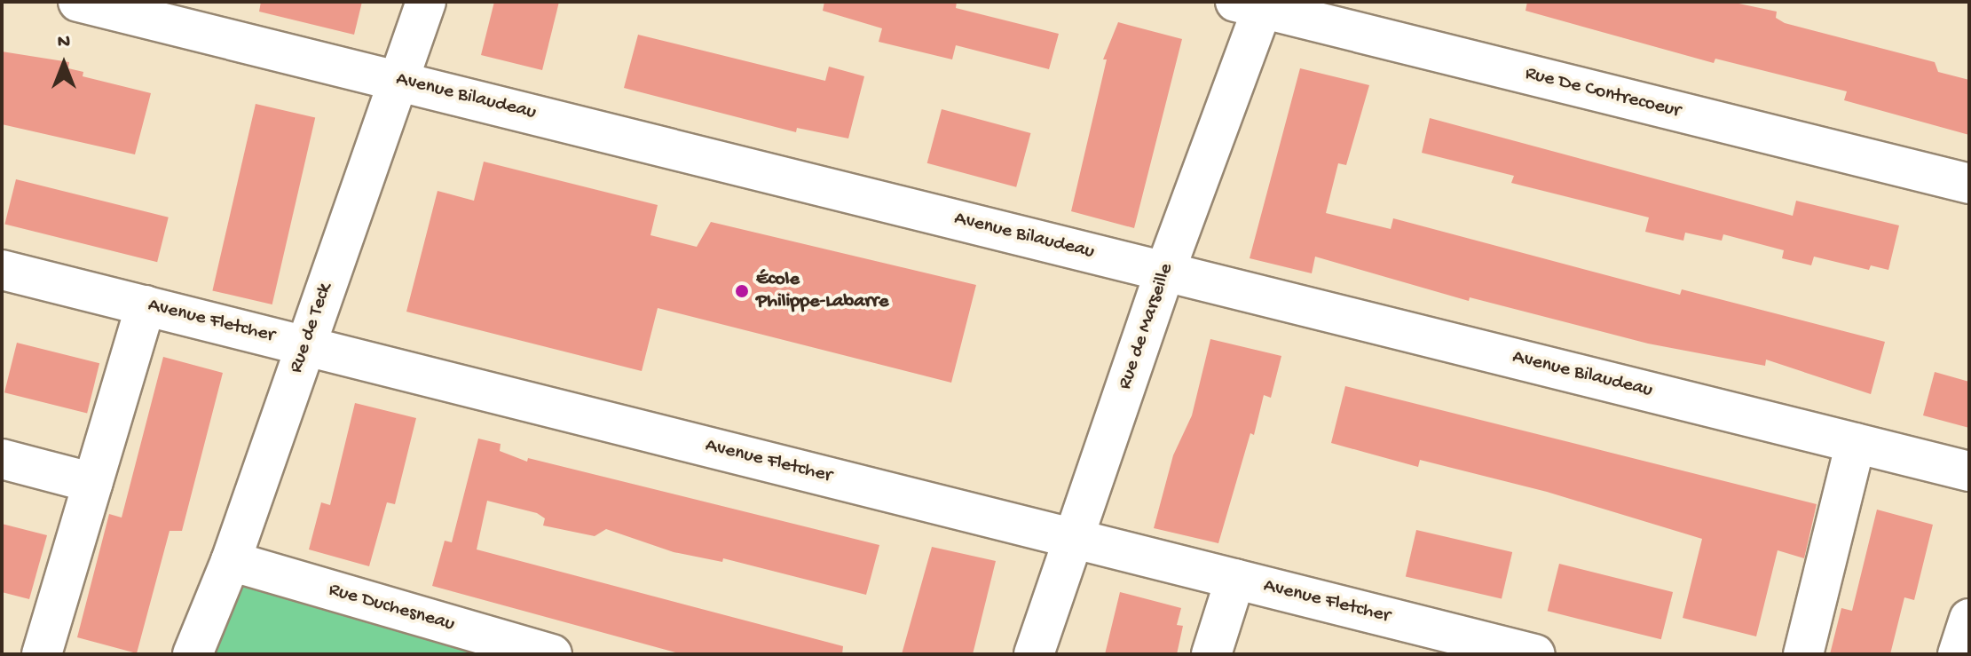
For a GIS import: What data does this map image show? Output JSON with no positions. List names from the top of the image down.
{
  "streets": {
    "street": [
      "Rue De Contrecoeur",
      "Avenue Bilaudeau",
      "Avenue Fletcher",
      "Rue de Marseille",
      "Rue de Teck",
      "Rue Duchesneau"
    ]
  },
  "crossings": [
    ["Rue De Contrecoeur", "Rue de Marseille"],
    ["Avenue Bilaudeau", "Rue de Marseille"],
    ["Avenue Bilaudeau", "Rue de Teck"],
    ["Avenue Fletcher", "Rue de Marseille"],
    ["Avenue Fletcher", "Rue de Teck"],
    ["Rue de Teck", "Rue Duchesneau"]
  ],
  "places": ["École Philippe-Labarre"],
  "north": "top"
}
